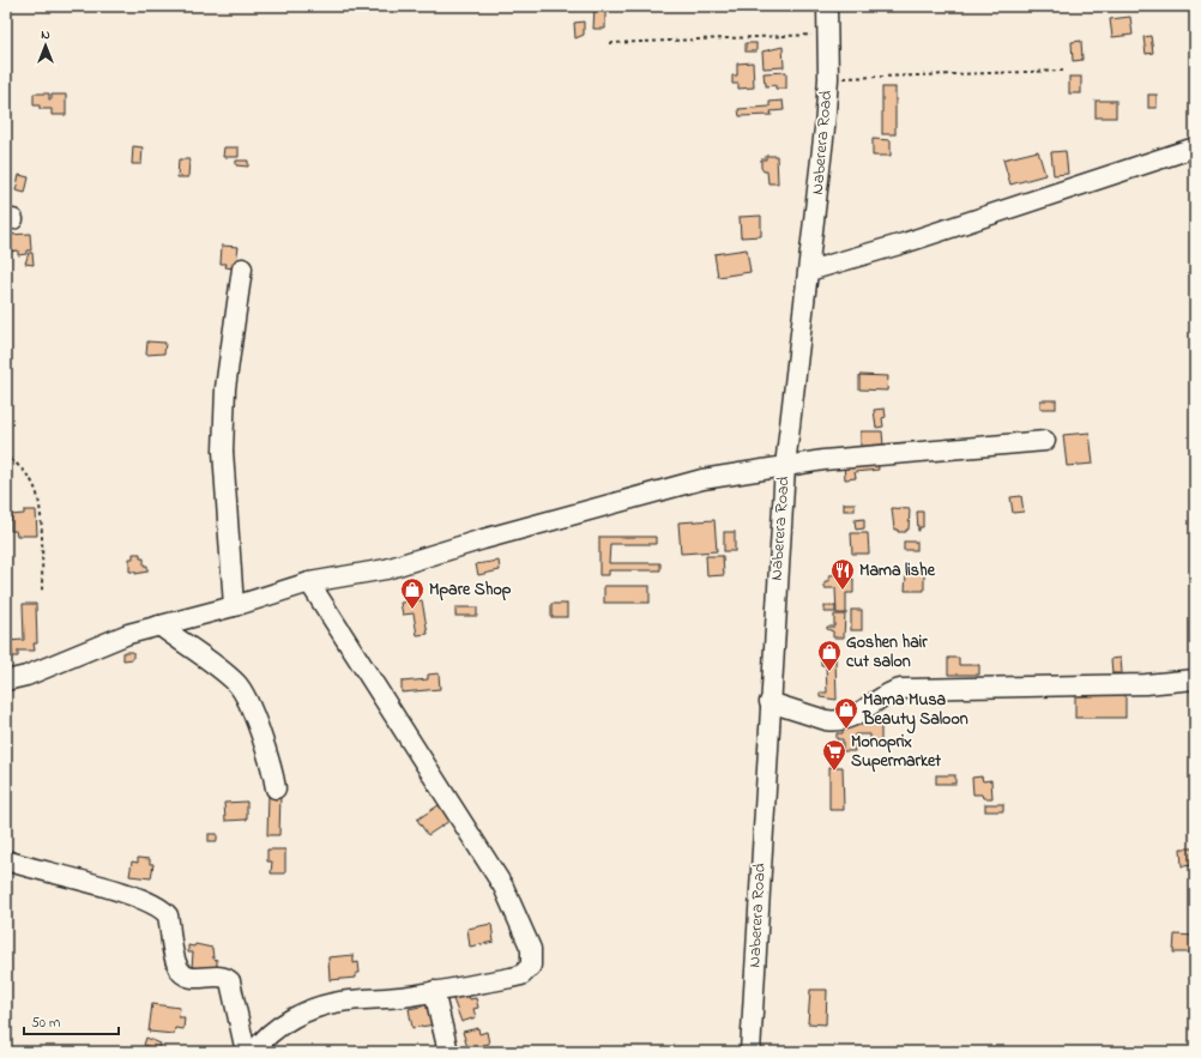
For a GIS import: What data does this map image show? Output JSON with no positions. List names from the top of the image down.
{
  "streets": {
    "street": ["Naberera Road"]
  },
  "places": {
    "restaurant": ["Mama lishe"],
    "shop": ["Mpare Shop", "Goshen hair cut salon", "Mama Musa Beauty Saloon"],
    "supermarket": ["Monoprix Supermarket"]
  },
  "scale_bar": "50 m",
  "north": "top"
}
